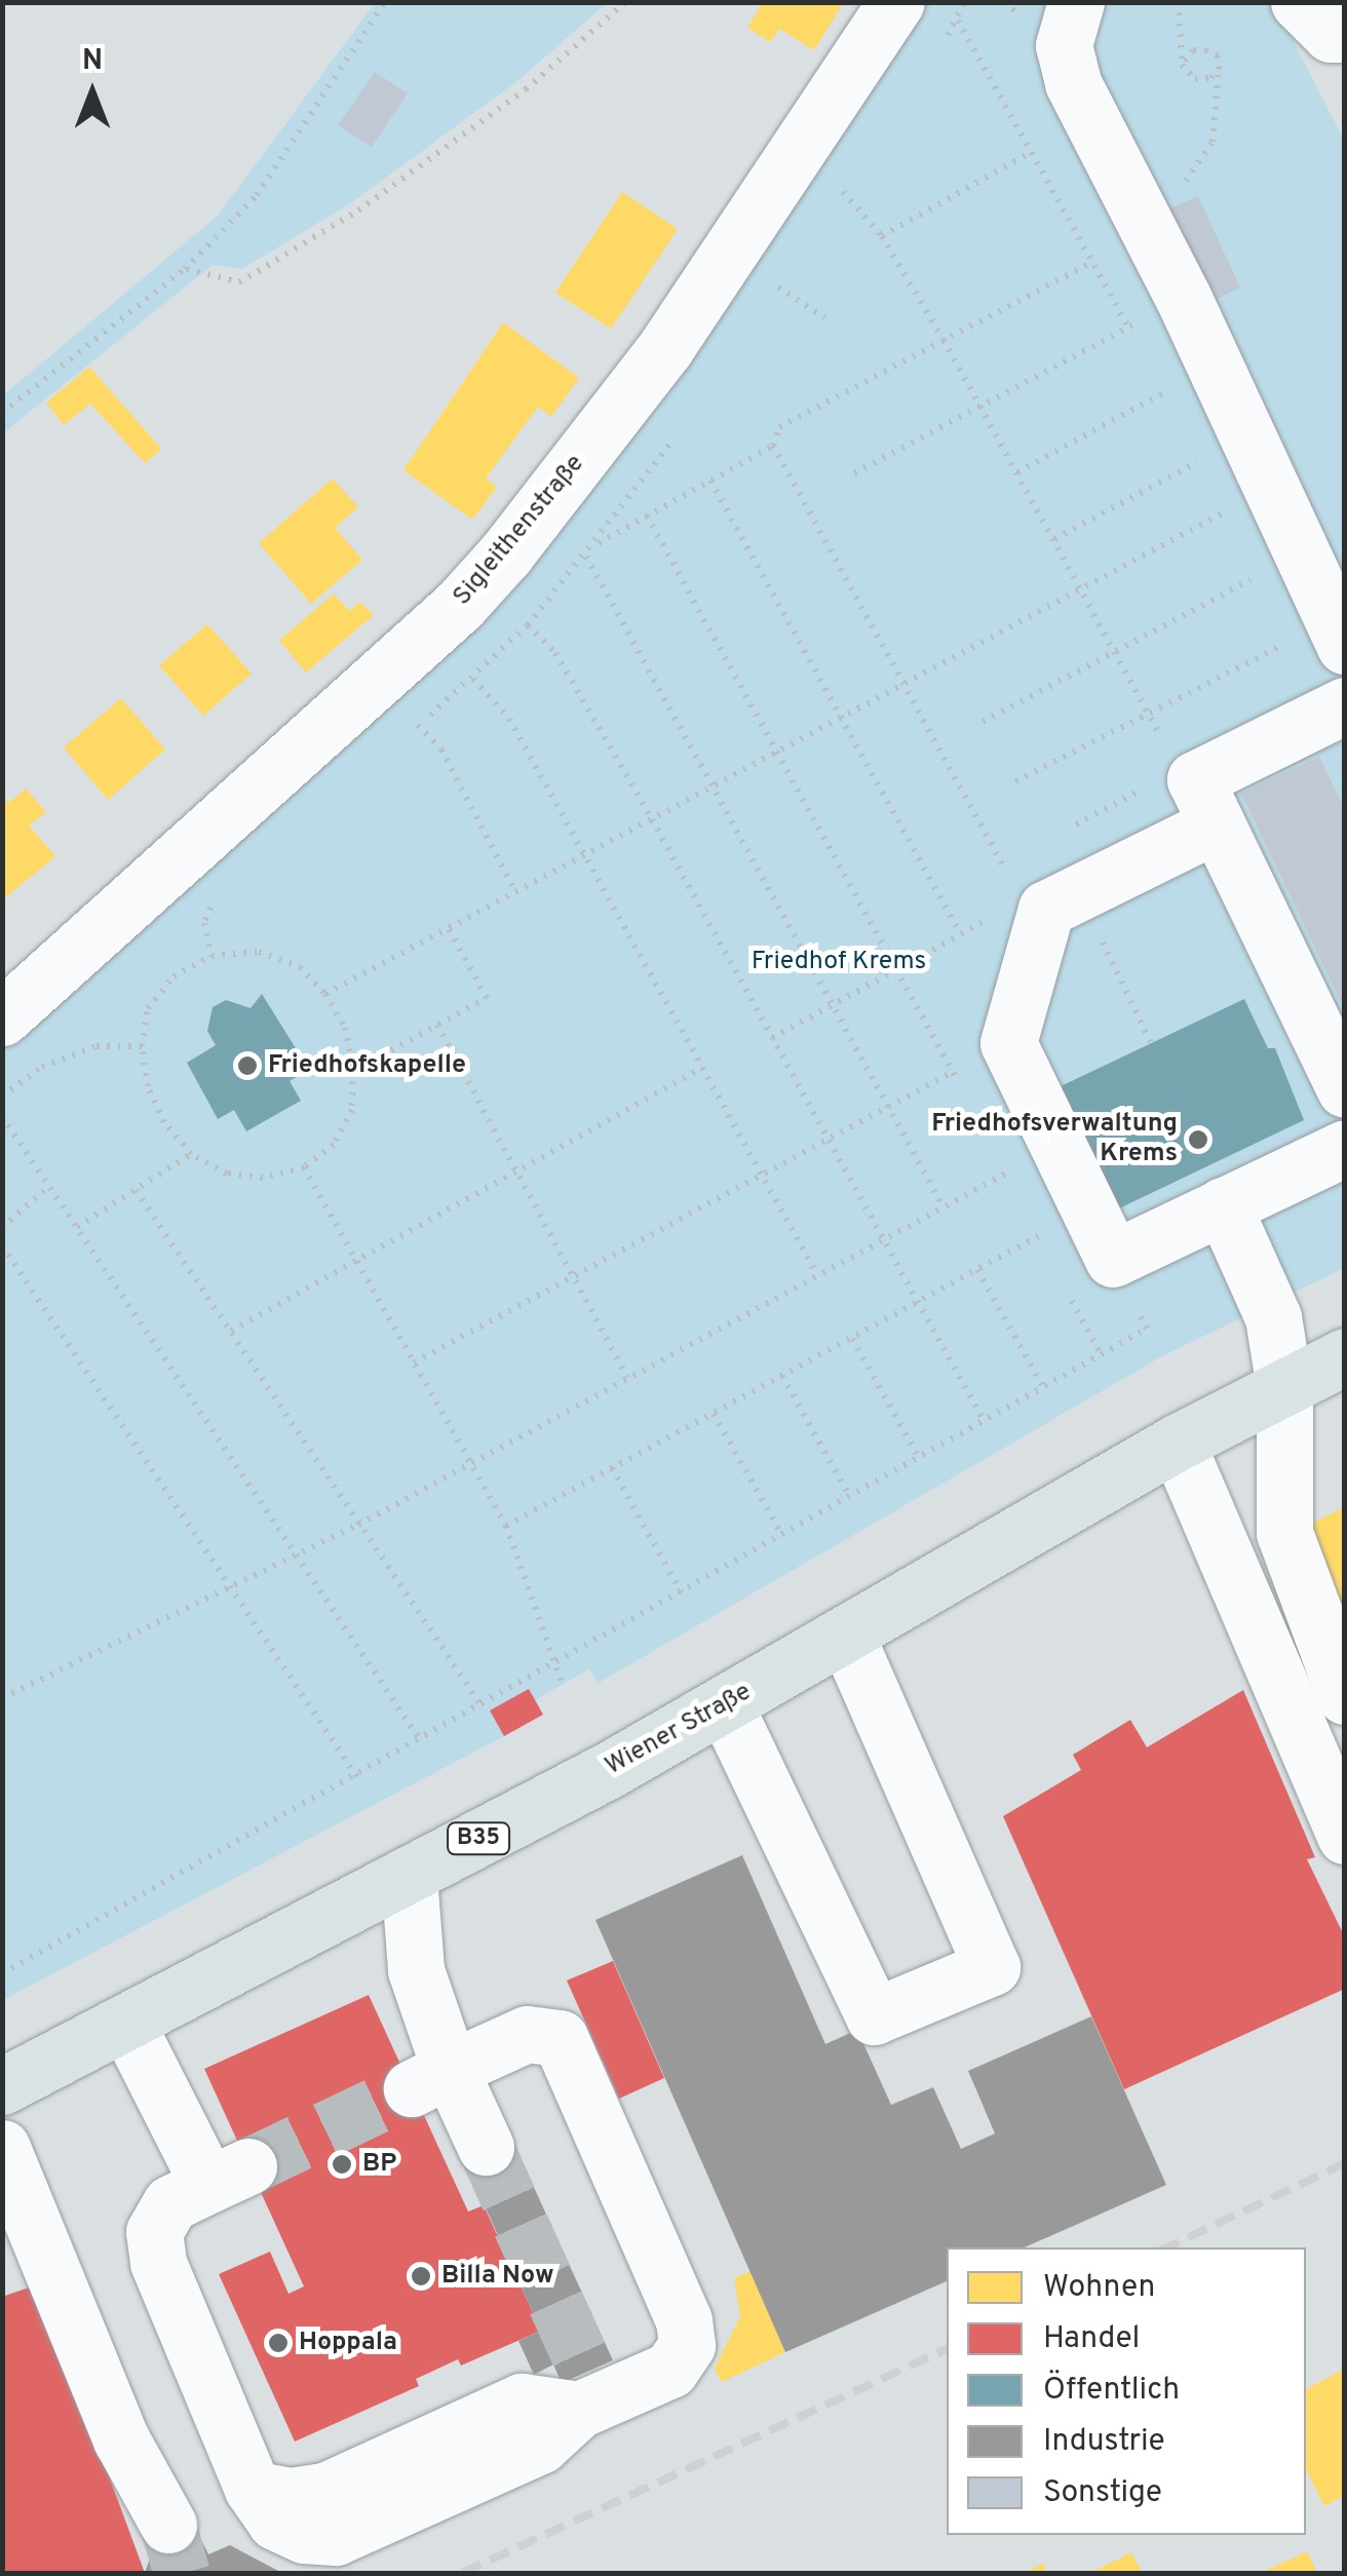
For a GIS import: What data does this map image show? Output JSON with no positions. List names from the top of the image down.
{
  "streets": {
    "main road": ["Wiener Straße", "B35"],
    "street": ["Sigleithenstraße"]
  },
  "parks": ["Friedhof Krems"],
  "places": [
    "Friedhofskapelle",
    "Friedhofsverwaltung Krems",
    "BP",
    "Billa Now",
    "Hoppala"
  ],
  "legend": [
    "Wohnen",
    "Handel",
    "Öffentlich",
    "Industrie",
    "Sonstige"
  ],
  "north": "top"
}
